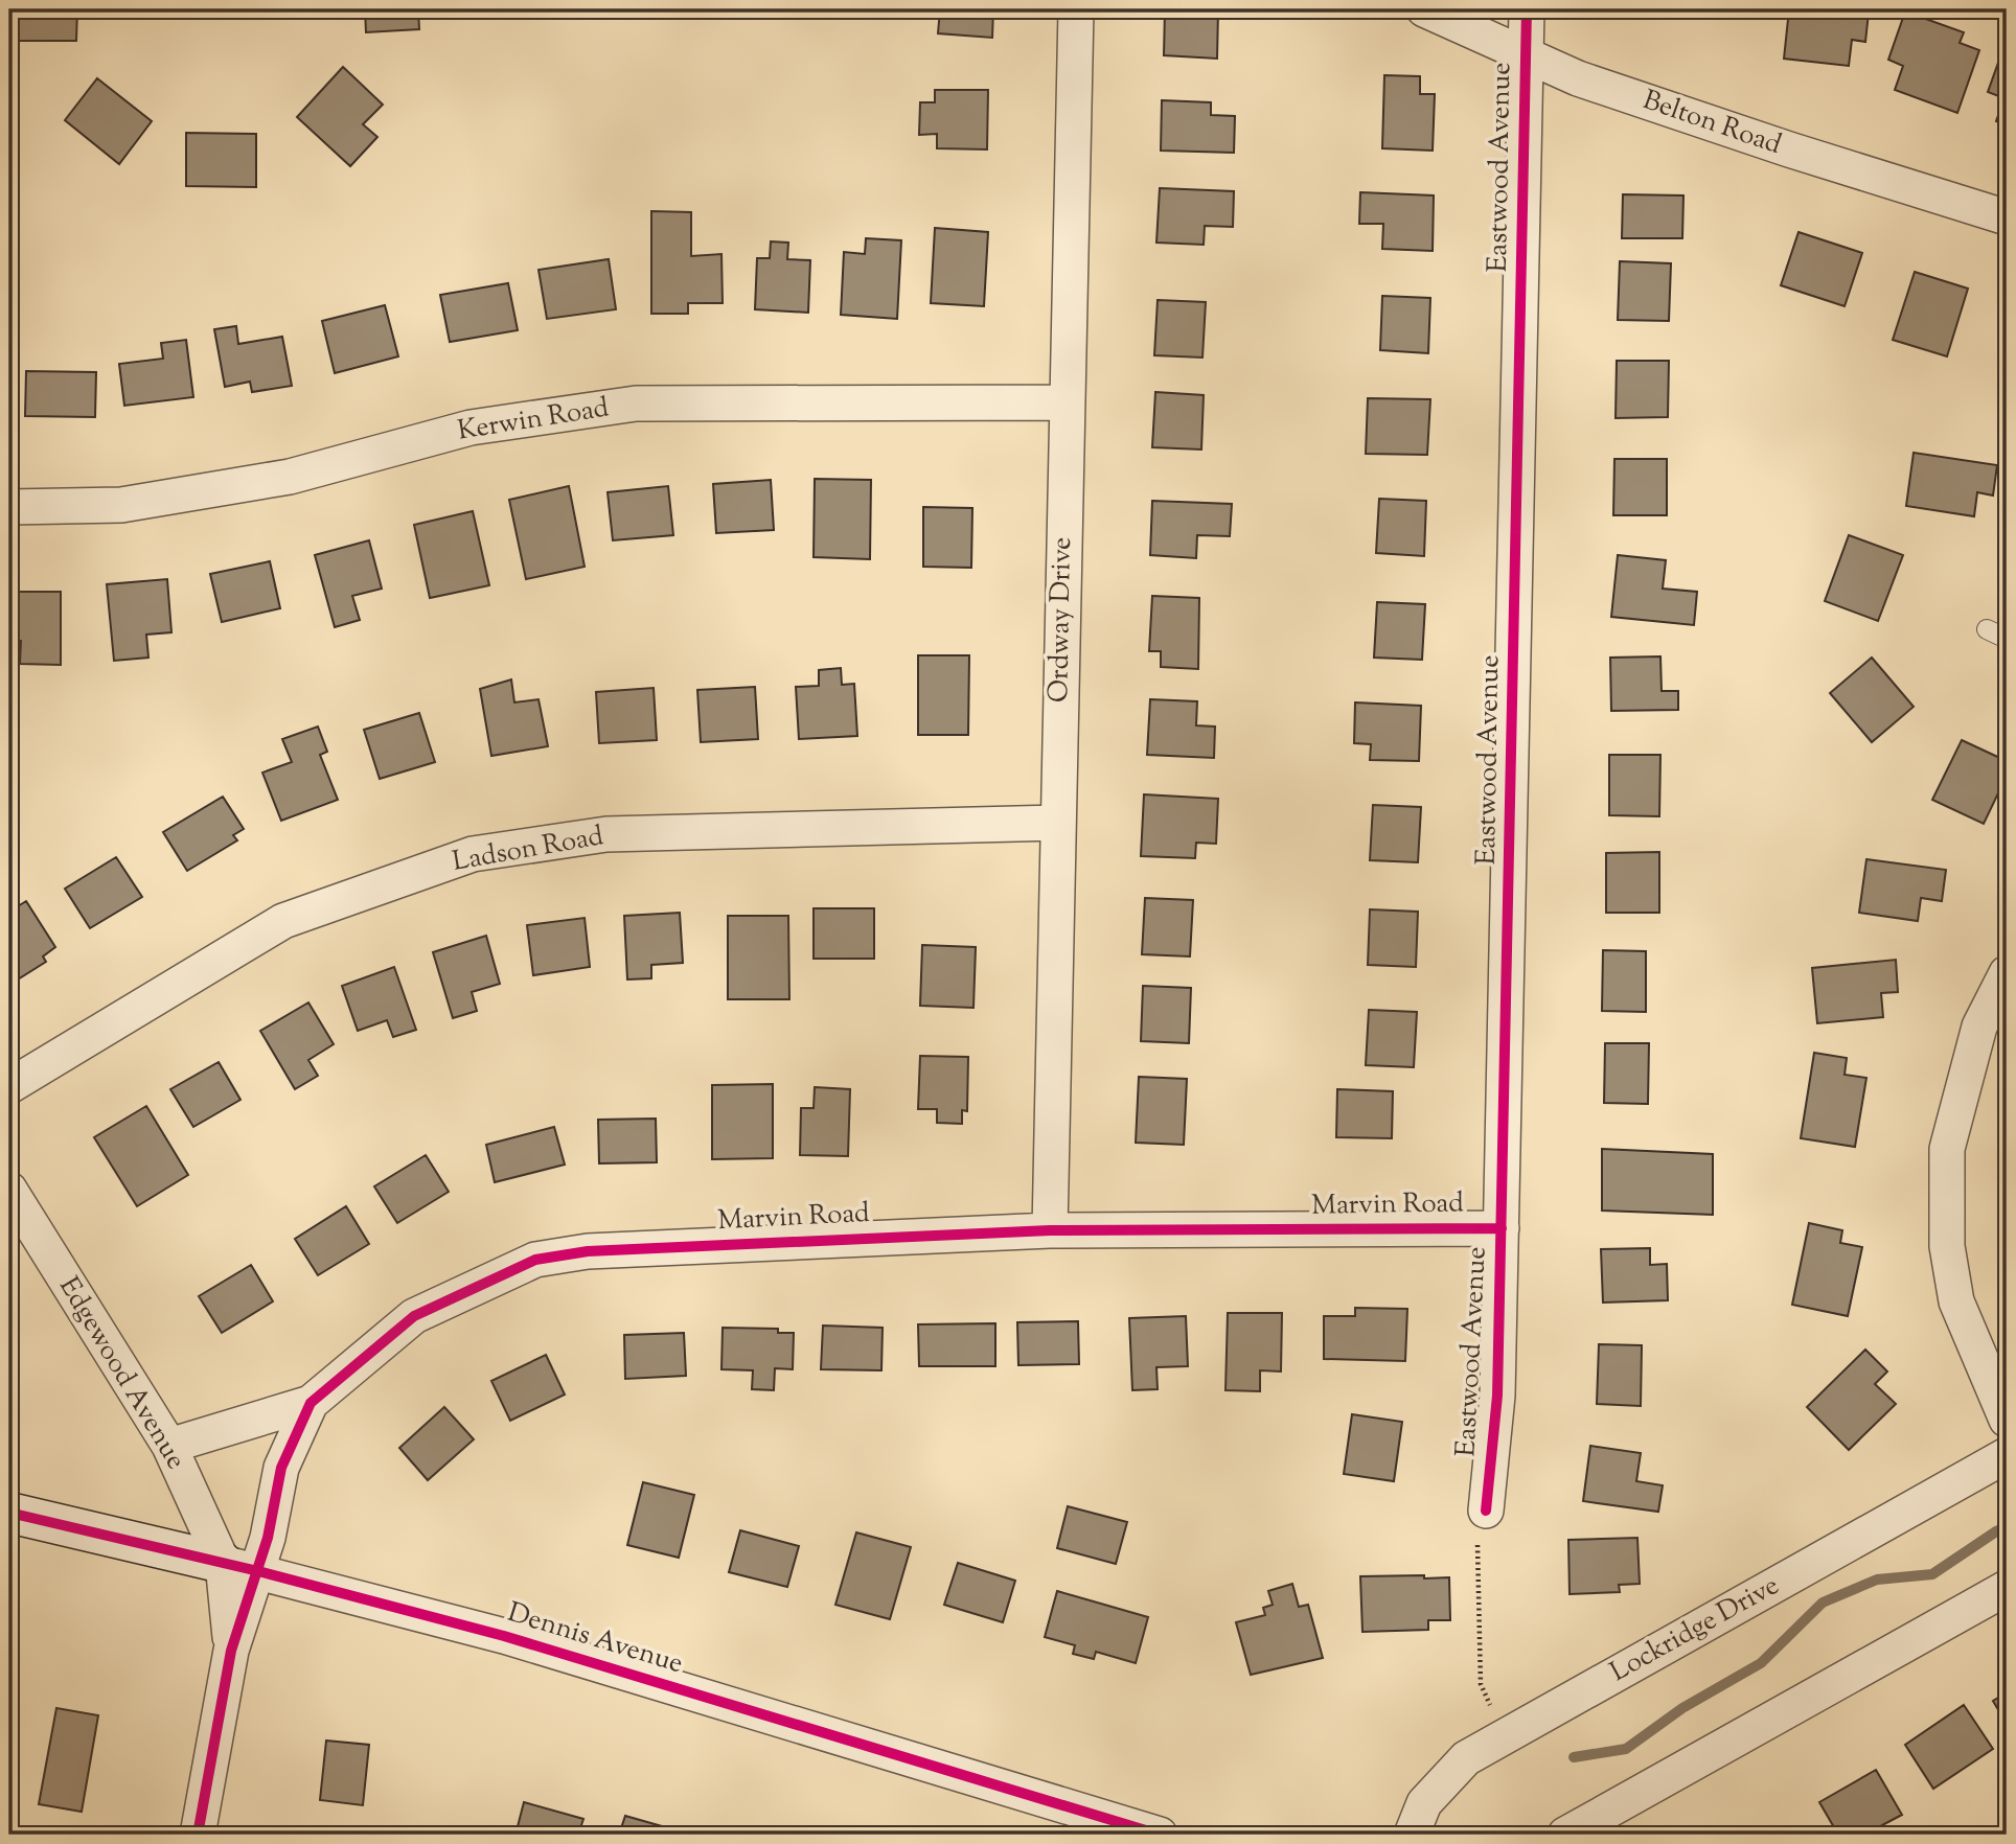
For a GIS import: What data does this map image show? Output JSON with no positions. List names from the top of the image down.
{
  "streets": {
    "street": [
      "Belton Road",
      "Eastwood Avenue",
      "Kerwin Road",
      "Ordway Drive",
      "Ladson Road",
      "Marvin Road",
      "Edgewood Avenue",
      "Lockridge Drive",
      "Dennis Avenue"
    ]
  },
  "crossings": [
    ["Belton Road", "Eastwood Avenue"],
    ["Eastwood Avenue", "Marvin Road"],
    ["Kerwin Road", "Ordway Drive"],
    ["Ordway Drive", "Ladson Road"],
    ["Ordway Drive", "Marvin Road"],
    ["Marvin Road", "Edgewood Avenue"],
    ["Marvin Road", "Dennis Avenue"],
    ["Edgewood Avenue", "Dennis Avenue"]
  ]
}
